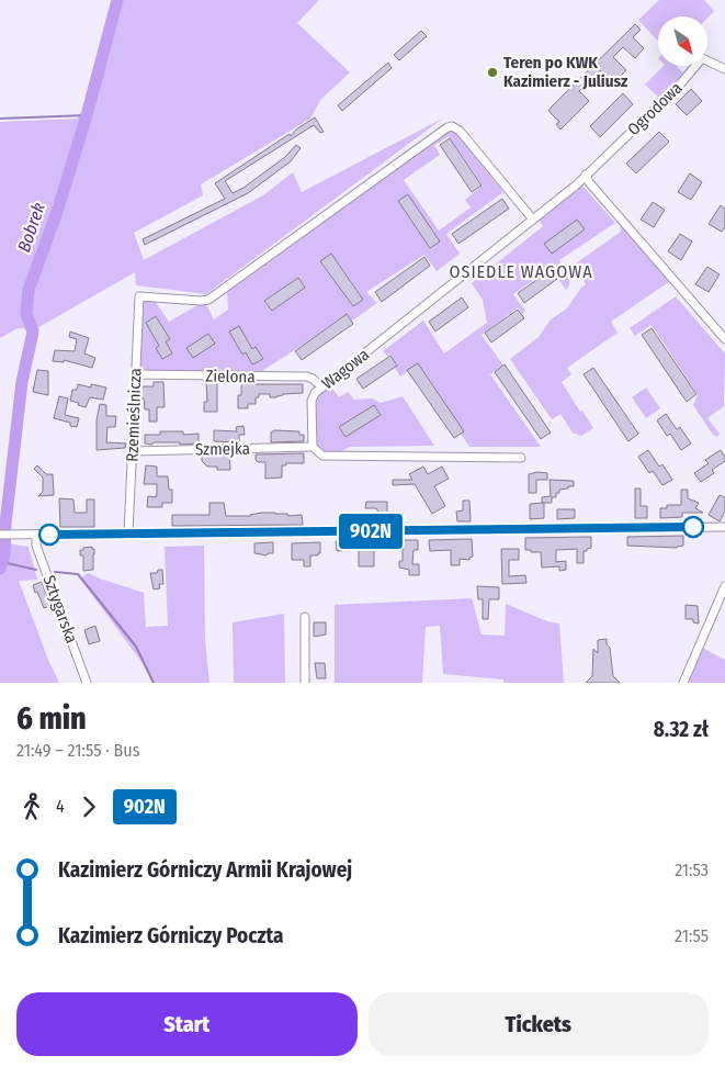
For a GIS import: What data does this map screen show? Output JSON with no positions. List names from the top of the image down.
{
  "streets": {
    "street": [
      "Ogrodowa",
      "Wagowa",
      "Zielona",
      "Rzemieślnicza",
      "Szmejka",
      "Sztygarska"
    ]
  },
  "crossings": [
    ["Ogrodowa", "Wagowa"],
    ["Wagowa", "Zielona"],
    ["Wagowa", "Rzemieślnicza"],
    ["Wagowa", "Szmejka"],
    ["Zielona", "Rzemieślnicza"],
    ["Rzemieślnicza", "Szmejka"]
  ],
  "districts": ["OSIEDLE WAGOWA"],
  "water": ["Bobrek"],
  "places": ["Teren po KWK Kazimierz - Juliusz"],
  "lines": ["bus line 902N"],
  "north": "bottom right",
  "page": {
    "on_map": "902N",
    "heading": ["6 min", "21:49 – 21:55 · Bus", "8.32 zł"],
    "legs": ["4", "902N"],
    "list": [
      {
        "name": "Kazimierz Górniczy Armii Krajowej",
        "value": "21:53"
      },
      {
        "name": "Kazimierz Górniczy Poczta",
        "value": "21:55"
      }
    ],
    "buttons": ["Start", "Tickets"]
  }
}
